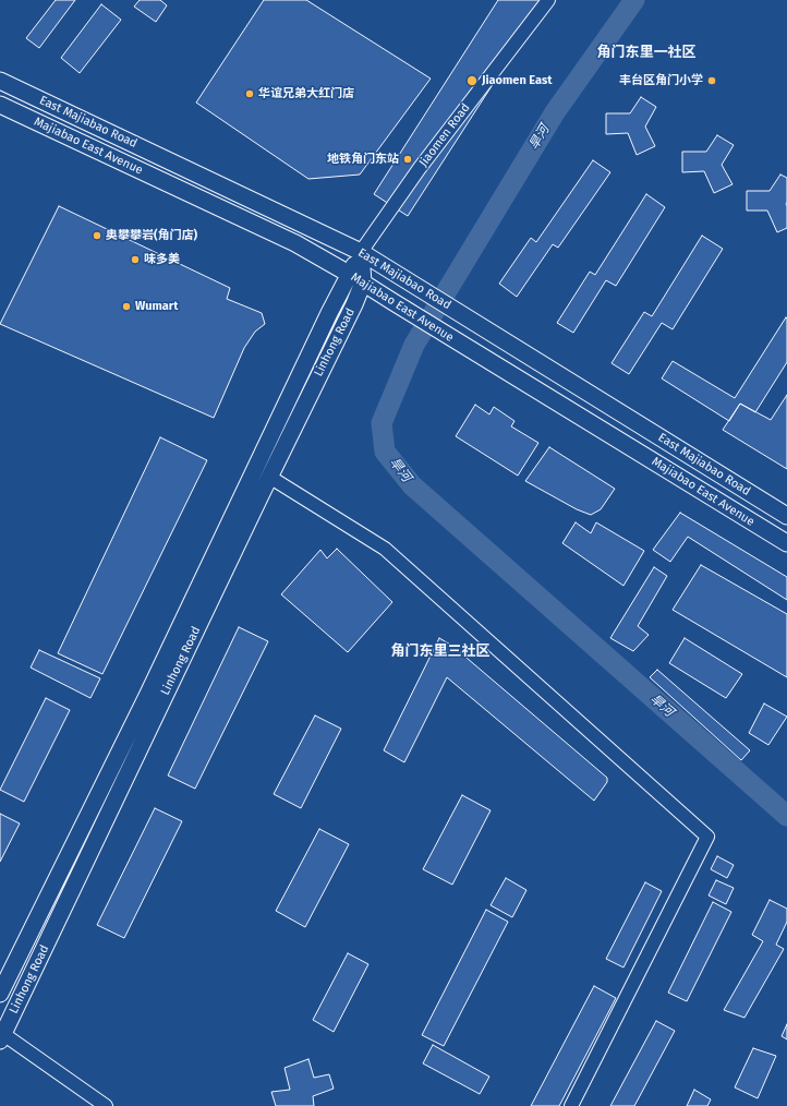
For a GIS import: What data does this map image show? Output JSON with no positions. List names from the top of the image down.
{
  "streets": {
    "main road": ["East Majiabao Road", "Majiabao East Avenue", "Linhong Road"],
    "street": ["Jiaomen Road"]
  },
  "crossings": [
    ["East Majiabao Road", "Jiaomen Road"],
    ["Majiabao East Avenue", "Linhong Road"]
  ],
  "districts": ["角门东里一社区", "角门东里三社区"],
  "water": ["旱河"],
  "places": [
    "Jiaomen East",
    "丰台区角门小学",
    "华谊兄弟大红门店",
    "地铁角门东站",
    "奥攀攀岩(角门店)",
    "味多美",
    "Wumart"
  ]
}
